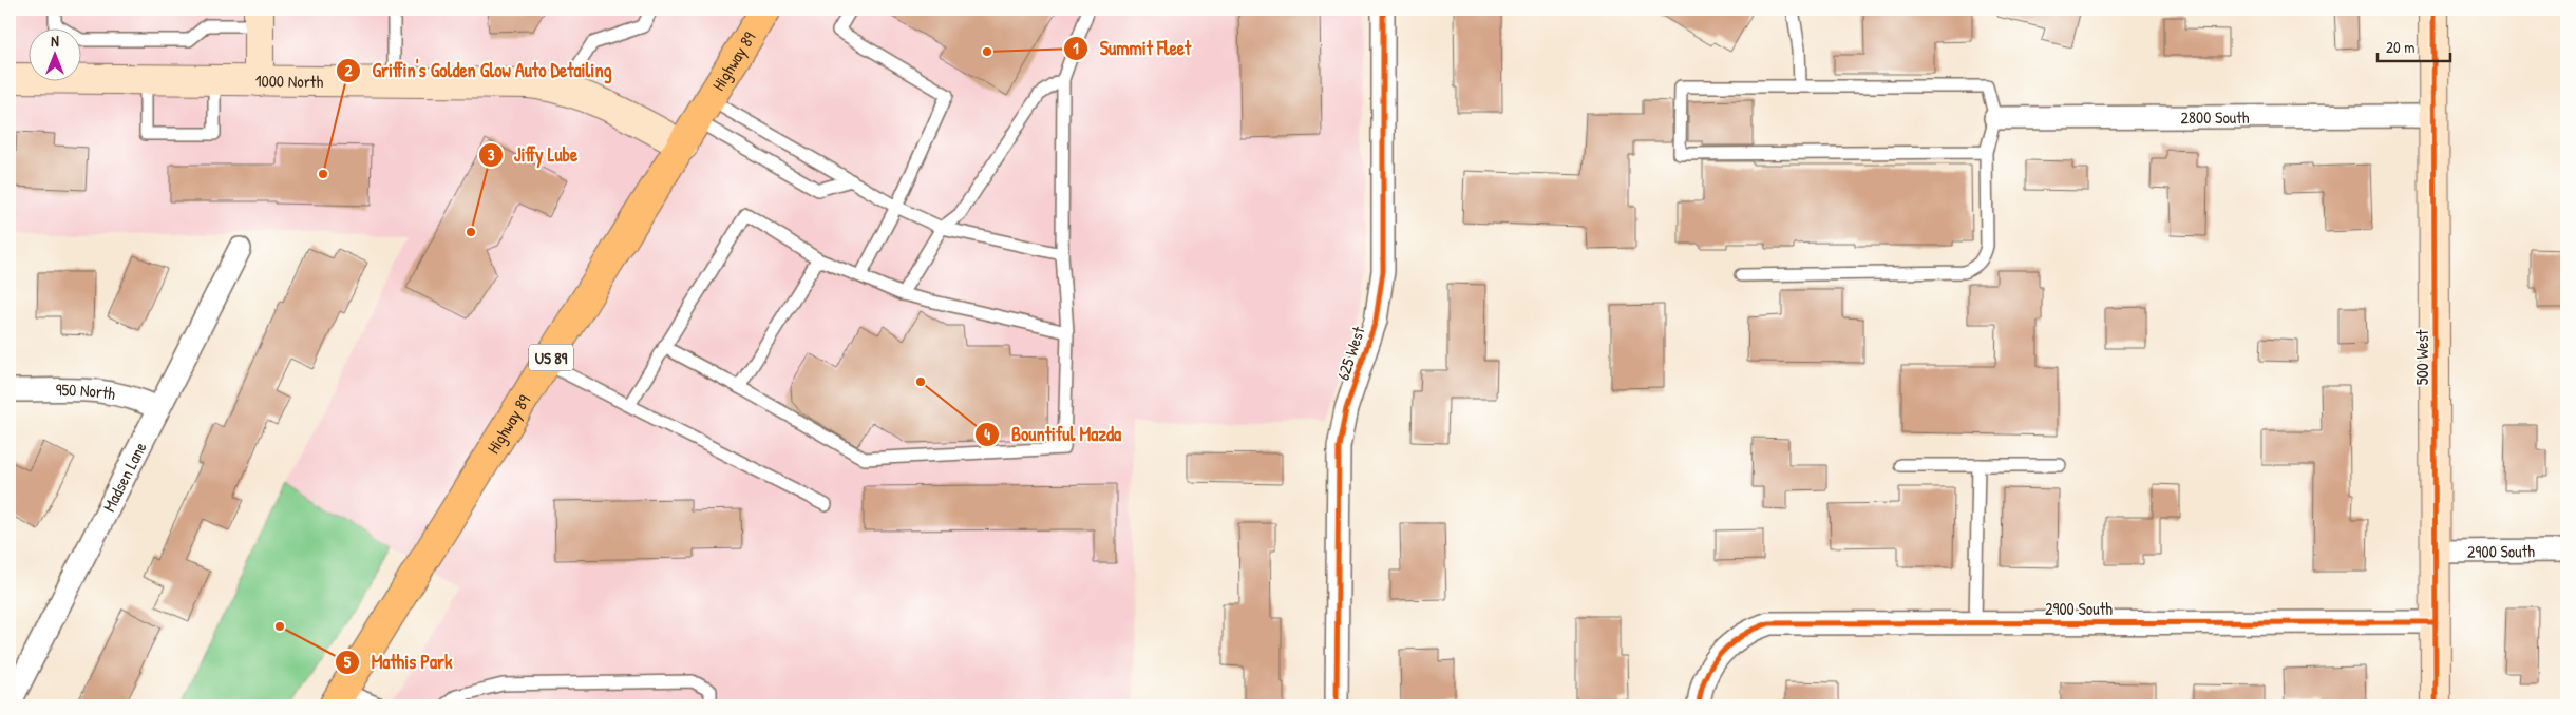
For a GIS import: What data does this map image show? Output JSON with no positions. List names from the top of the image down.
{
  "streets": {
    "main road": ["Highway 89", "US 89"],
    "street": [
      "1000 North",
      "2800 South",
      "625 West",
      "500 West",
      "950 North",
      "Madsen Lane",
      "2900 South"
    ]
  },
  "crossings": [
    ["Highway 89", "1000 North"],
    ["2800 South", "500 West"],
    ["500 West", "2900 South"],
    ["950 North", "Madsen Lane"]
  ],
  "places": [
    "Summit Fleet",
    "Griffin's Golden Glow Auto Detailing",
    "Jiffy Lube",
    "Bountiful Mazda",
    "Mathis Park"
  ],
  "scale_bar": "20 m",
  "north": "top"
}
